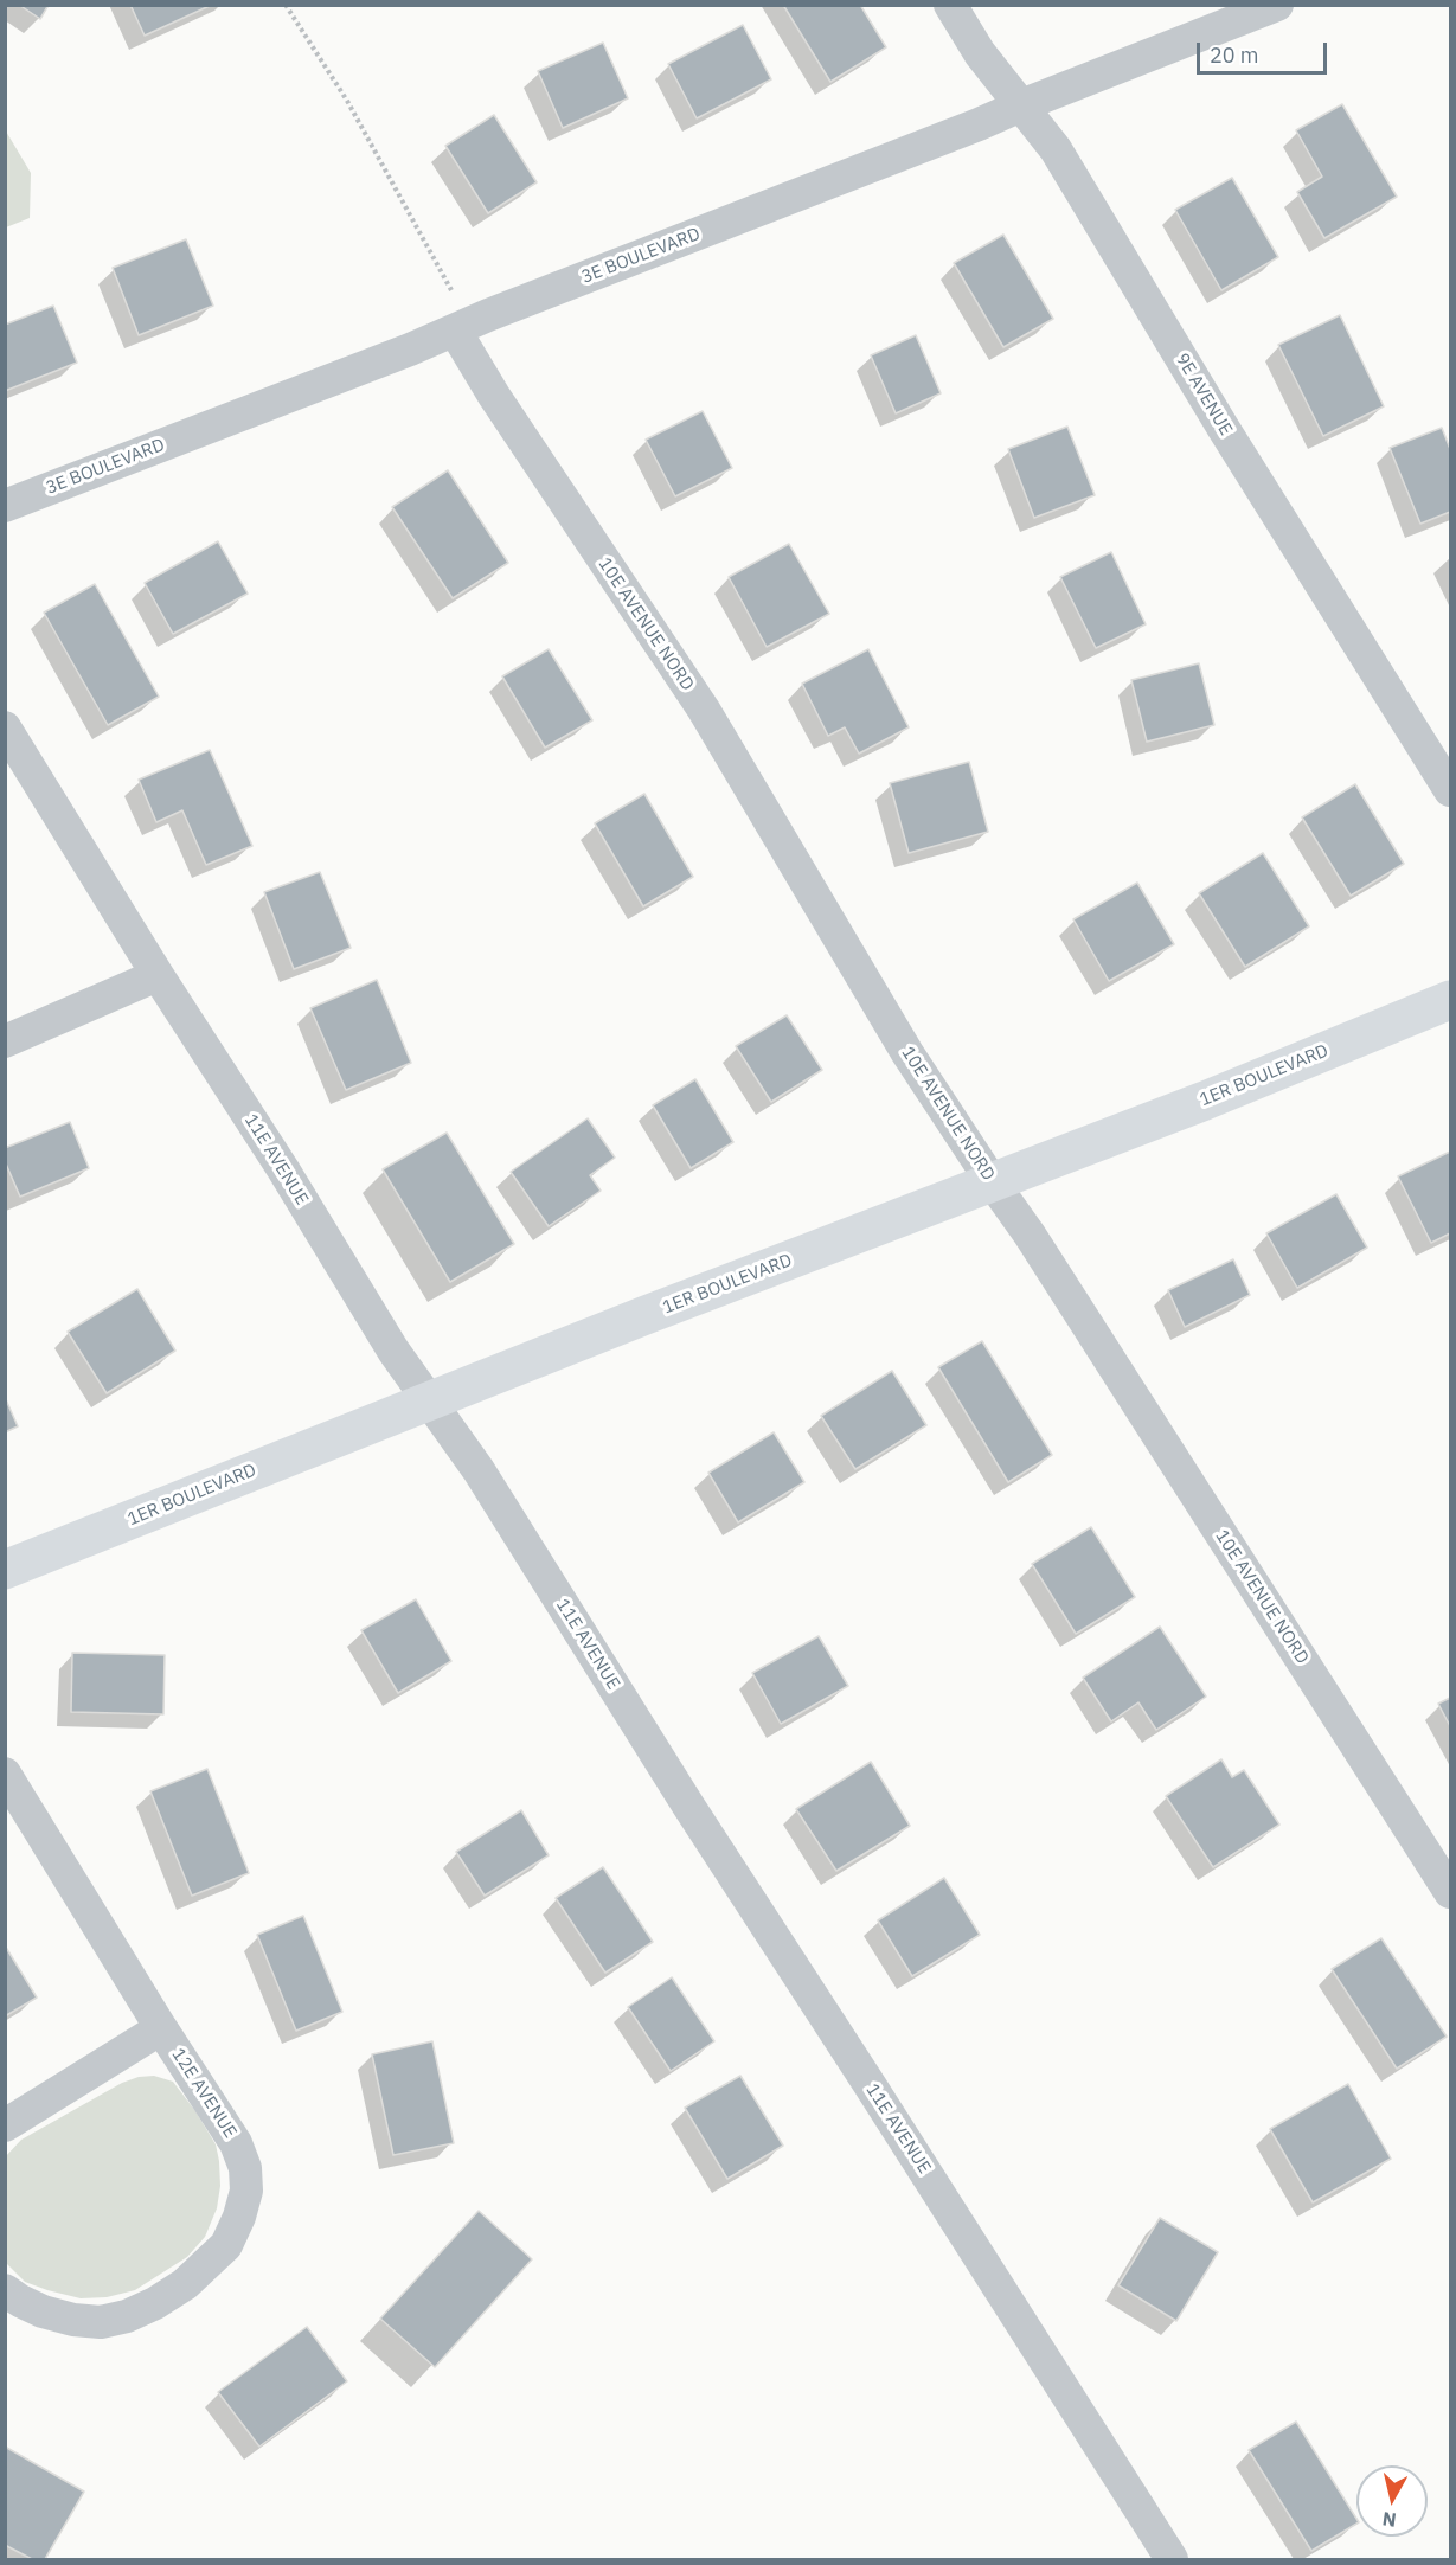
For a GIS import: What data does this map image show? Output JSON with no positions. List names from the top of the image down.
{
  "streets": {
    "street": [
      "3E BOULEVARD",
      "9E AVENUE",
      "10E AVENUE NORD",
      "1ER BOULEVARD",
      "11E AVENUE",
      "12E AVENUE"
    ]
  },
  "crossings": [
    ["3E BOULEVARD", "9E AVENUE"],
    ["3E BOULEVARD", "10E AVENUE NORD"],
    ["10E AVENUE NORD", "1ER BOULEVARD"],
    ["1ER BOULEVARD", "11E AVENUE"]
  ],
  "scale_bar": "20 m",
  "north": "bottom"
}
